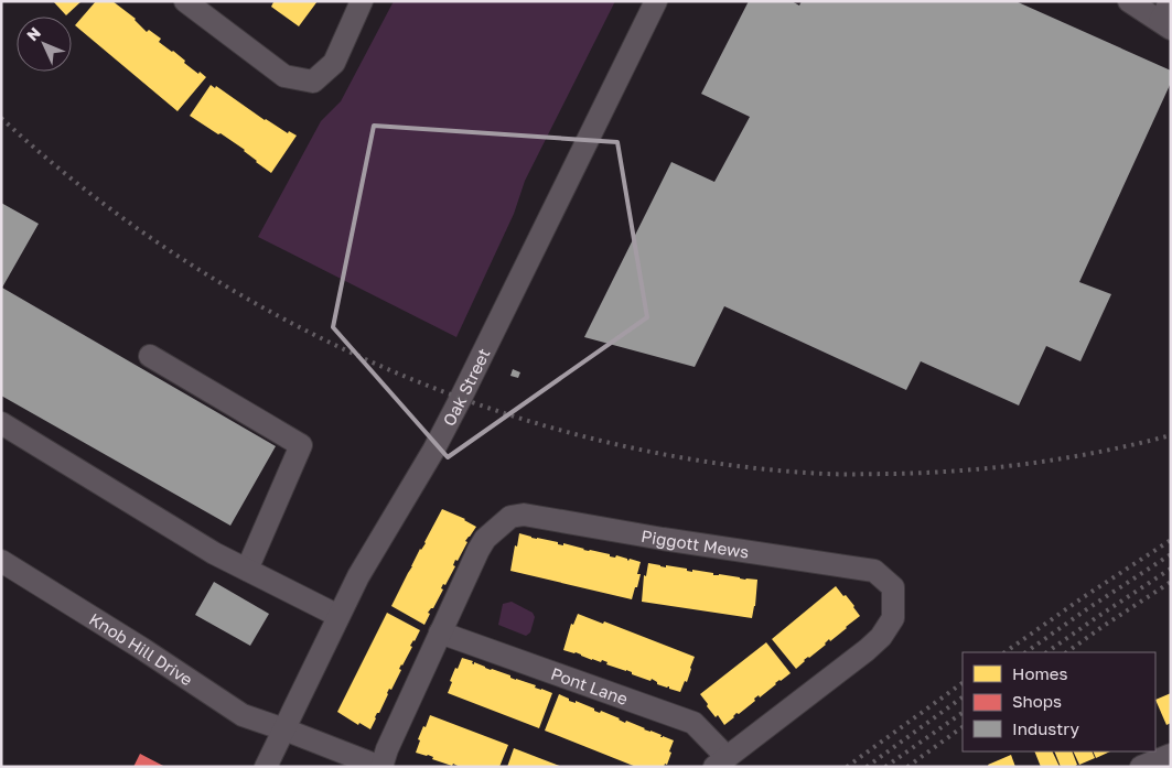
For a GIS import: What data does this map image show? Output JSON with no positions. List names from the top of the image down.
{
  "streets": {
    "street": [
      "Oak Street",
      "Piggott Mews",
      "Knob Hill Drive",
      "Pont Lane"
    ]
  },
  "crossings": [
    ["Oak Street", "Piggott Mews"],
    ["Oak Street", "Knob Hill Drive"],
    ["Piggott Mews", "Knob Hill Drive"],
    ["Piggott Mews", "Pont Lane"]
  ],
  "legend": ["Homes", "Shops", "Industry"],
  "north": "top left"
}
